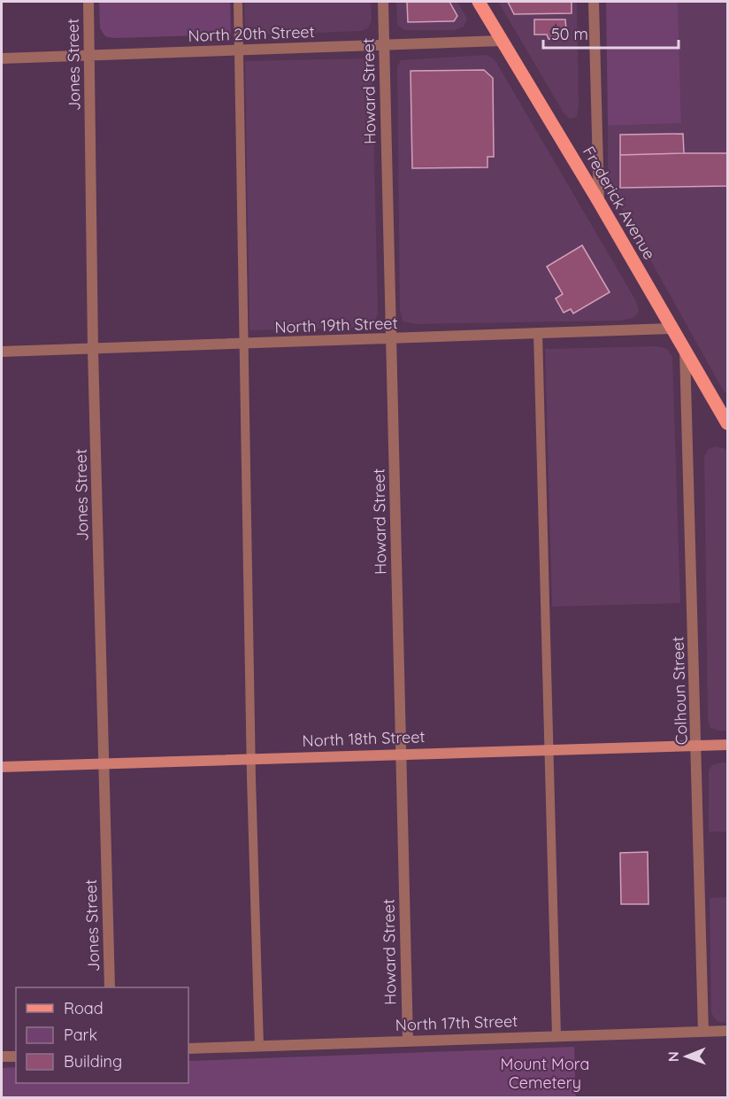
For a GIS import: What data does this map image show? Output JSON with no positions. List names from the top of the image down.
{
  "streets": {
    "main road": ["Frederick Avenue"],
    "street": [
      "North 20th Street",
      "Jones Street",
      "Howard Street",
      "North 19th Street",
      "Colhoun Street",
      "North 18th Street",
      "North 17th Street"
    ]
  },
  "crossings": [
    ["North 20th Street", "Jones Street"],
    ["North 20th Street", "Howard Street"],
    ["North 20th Street", "Frederick Avenue"],
    ["Jones Street", "North 19th Street"],
    ["Jones Street", "North 18th Street"],
    ["Howard Street", "North 19th Street"],
    ["Howard Street", "North 18th Street"],
    ["Howard Street", "North 17th Street"],
    ["Frederick Avenue", "North 19th Street"],
    ["Frederick Avenue", "Colhoun Street"],
    ["Colhoun Street", "North 18th Street"],
    ["Colhoun Street", "North 17th Street"]
  ],
  "parks": ["Mount Mora Cemetery"],
  "legend": ["Road", "Park", "Building"],
  "scale_bar": "50 m",
  "north": "left"
}
